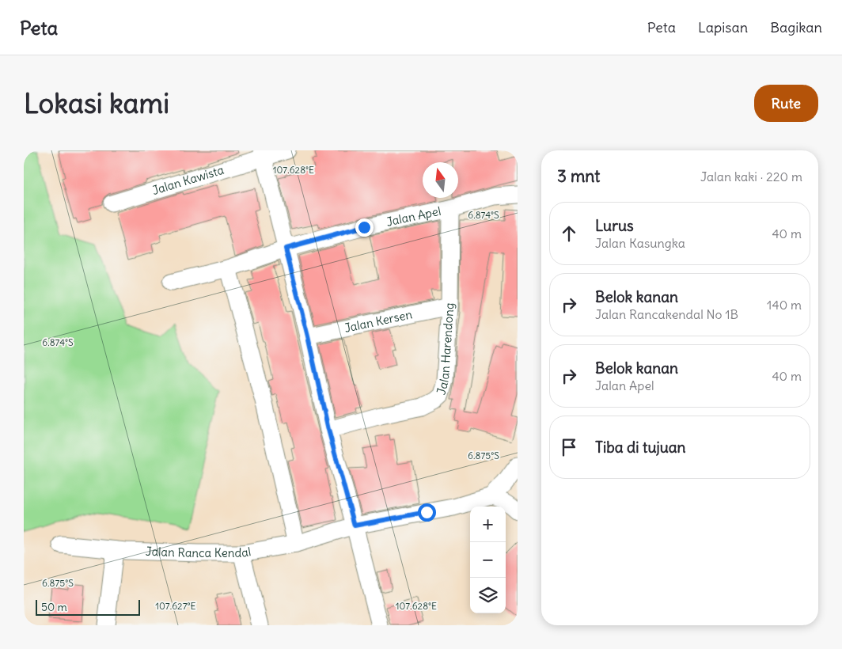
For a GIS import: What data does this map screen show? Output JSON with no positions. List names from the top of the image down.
{
  "streets": {
    "street": [
      "Jalan Kawista",
      "Jalan Apel",
      "Jalan Kersen",
      "Jalan Harendong",
      "Jalan Ranca Kendal"
    ]
  },
  "crossings": [
    ["Jalan Apel", "Jalan Harendong"],
    ["Jalan Kersen", "Jalan Harendong"]
  ],
  "scale_bar": "50 m",
  "north": "top",
  "page": {
    "header": "Peta",
    "nav": ["Peta", "Lapisan", "Bagikan"],
    "buttons": "Rute",
    "title": "Lokasi kami",
    "heading": ["3 mnt", "Jalan kaki · 220 m"],
    "list": [
      ["Lurus", "Jalan Kasungka", "40 m"],
      ["Belok kanan", "Jalan Rancakendal No 1B", "140 m"],
      ["Belok kanan", "Jalan Apel", "40 m"],
      "Tiba di tujuan"
    ],
    "map_buttons": ["+", "−"],
    "scale": "50 m"
  },
  "coordinates": [
    "107.628°E",
    "6.874°S",
    "6.875°S",
    "107.627°E"
  ]
}
